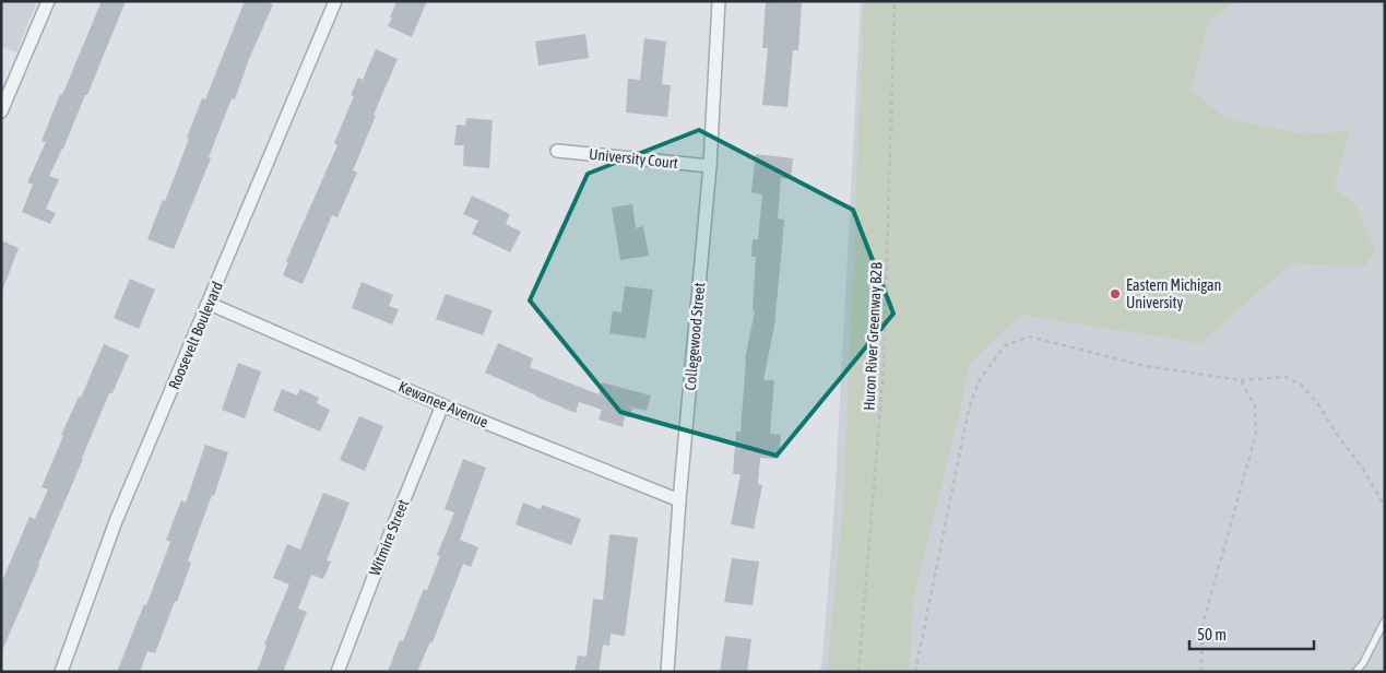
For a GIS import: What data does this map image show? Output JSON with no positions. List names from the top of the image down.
{
  "streets": {
    "street": [
      "University Court",
      "Roosevelt Boulevard",
      "Collegewood Street",
      "Kewanee Avenue",
      "Witmire Street"
    ],
    "path": ["Huron River Greenway B2B"]
  },
  "crossings": [
    ["University Court", "Collegewood Street"],
    ["Roosevelt Boulevard", "Kewanee Avenue"],
    ["Collegewood Street", "Kewanee Avenue"],
    ["Kewanee Avenue", "Witmire Street"]
  ],
  "places": ["Eastern Michigan University"],
  "scale_bar": "50 m"
}
